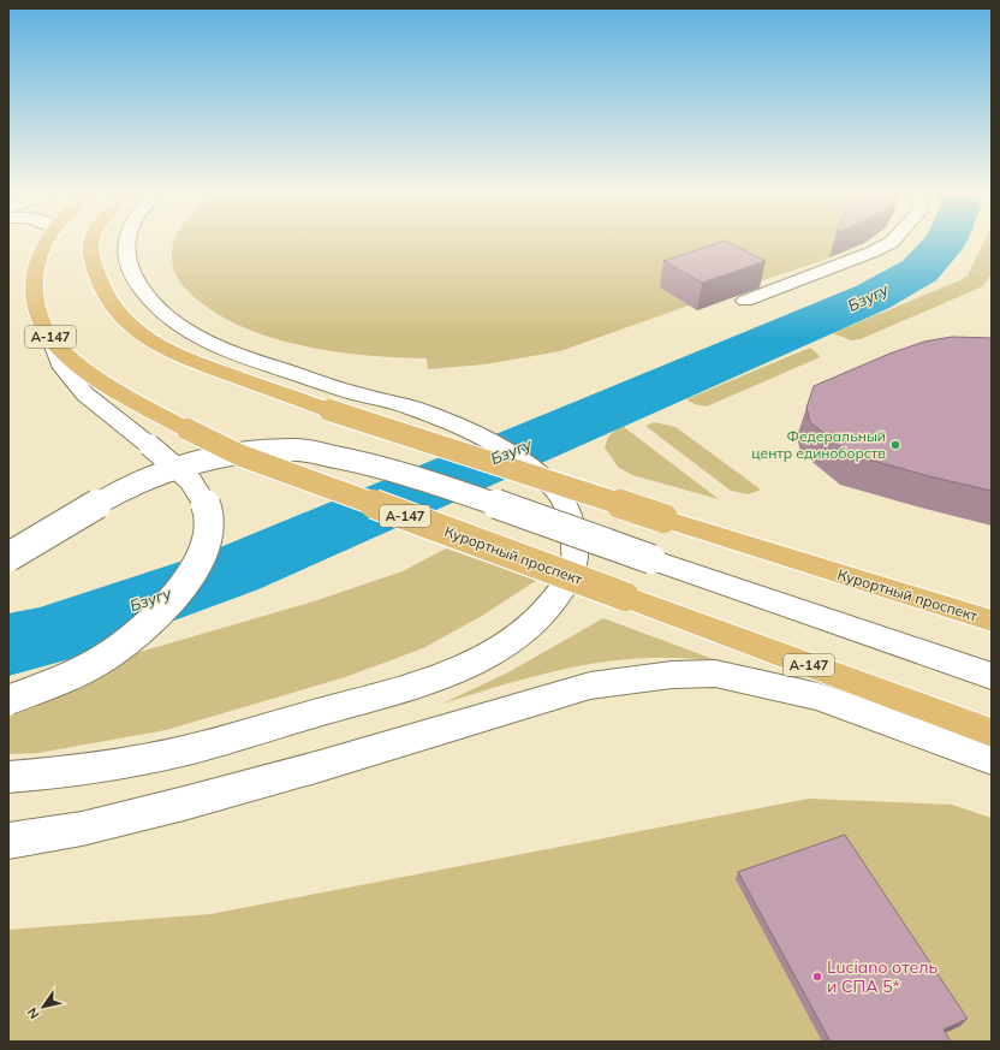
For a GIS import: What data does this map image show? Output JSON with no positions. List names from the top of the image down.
{
  "streets": {
    "main road": ["А-147", "Курортный проспект"]
  },
  "crossings": [
    ["А-147", "Курортный проспект"]
  ],
  "water": ["Бзугу"],
  "places": ["Федеральный центр единоборств", "Luciano отель и СПА 5*"],
  "north": "bottom left"
}
